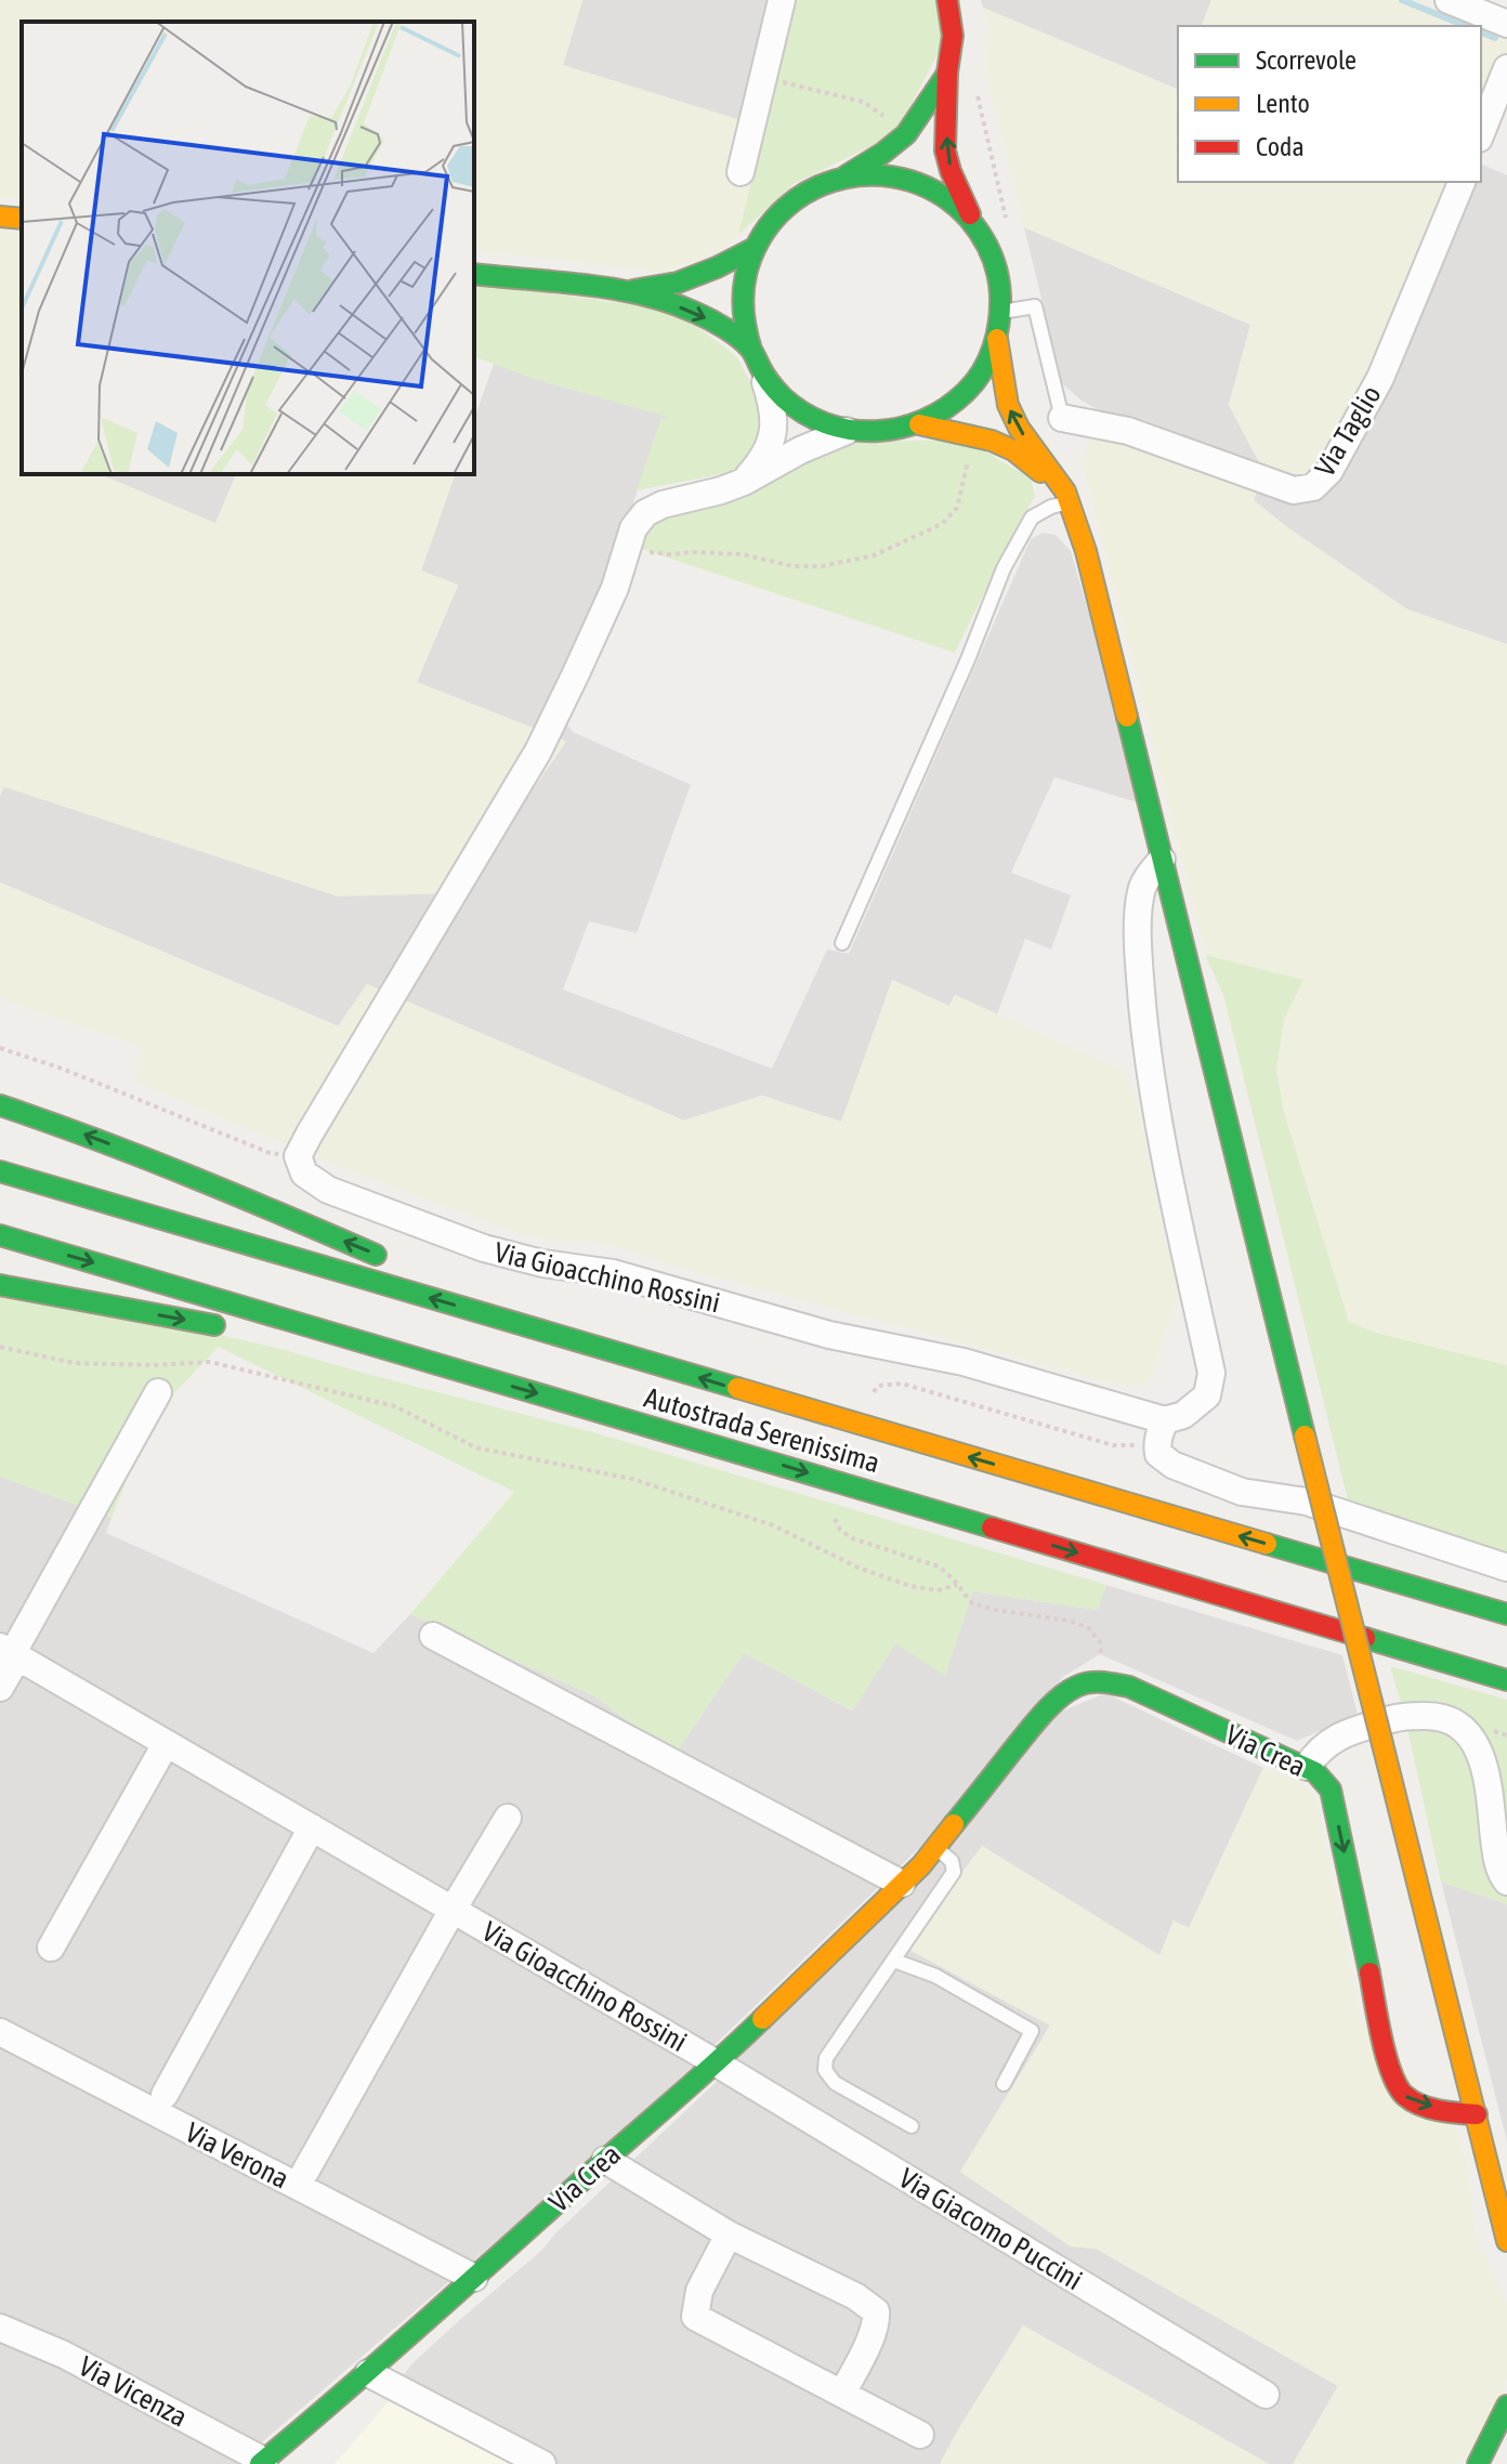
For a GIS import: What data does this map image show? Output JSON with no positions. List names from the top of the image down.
{
  "streets": {
    "main road": ["Autostrada Serenissima", "Via Crea"],
    "street": [
      "Via Taglio",
      "Via Gioacchino Rossini",
      "Via Verona",
      "Via Giacomo Puccini",
      "Via Vicenza"
    ]
  },
  "crossings": [
    ["Via Gioacchino Rossini", "Via Crea"],
    ["Via Gioacchino Rossini", "Via Giacomo Puccini"],
    ["Via Crea", "Via Verona"],
    ["Via Crea", "Via Giacomo Puccini"],
    ["Via Crea", "Via Vicenza"]
  ],
  "legend": ["Scorrevole", "Lento", "Coda"]
}
